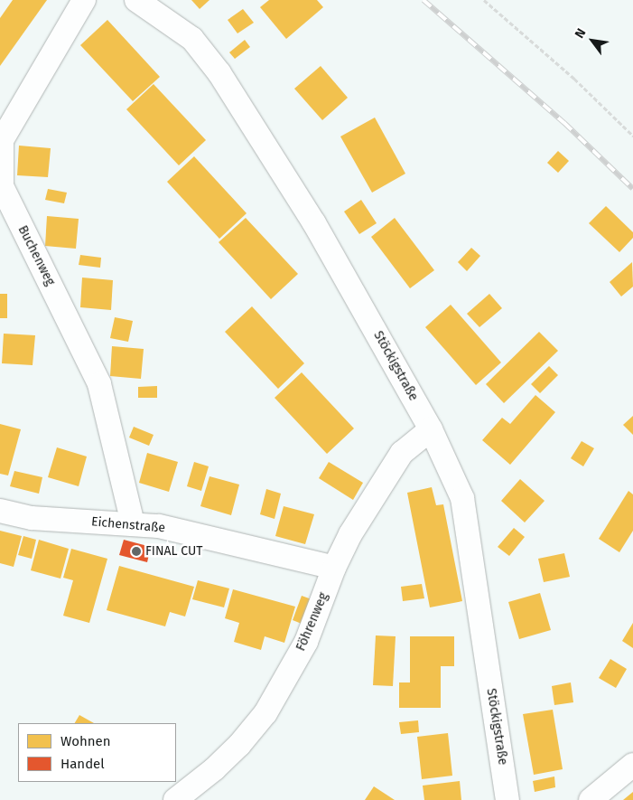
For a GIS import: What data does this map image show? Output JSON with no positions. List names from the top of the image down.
{
  "streets": {
    "street": [
      "Buchenweg",
      "Stöckigstraße",
      "Eichenstraße",
      "Föhrenweg"
    ]
  },
  "crossings": [
    ["Buchenweg", "Eichenstraße"],
    ["Stöckigstraße", "Föhrenweg"],
    ["Eichenstraße", "Föhrenweg"]
  ],
  "places": ["FINAL CUT"],
  "legend": ["Wohnen", "Handel"],
  "north": "top left"
}
